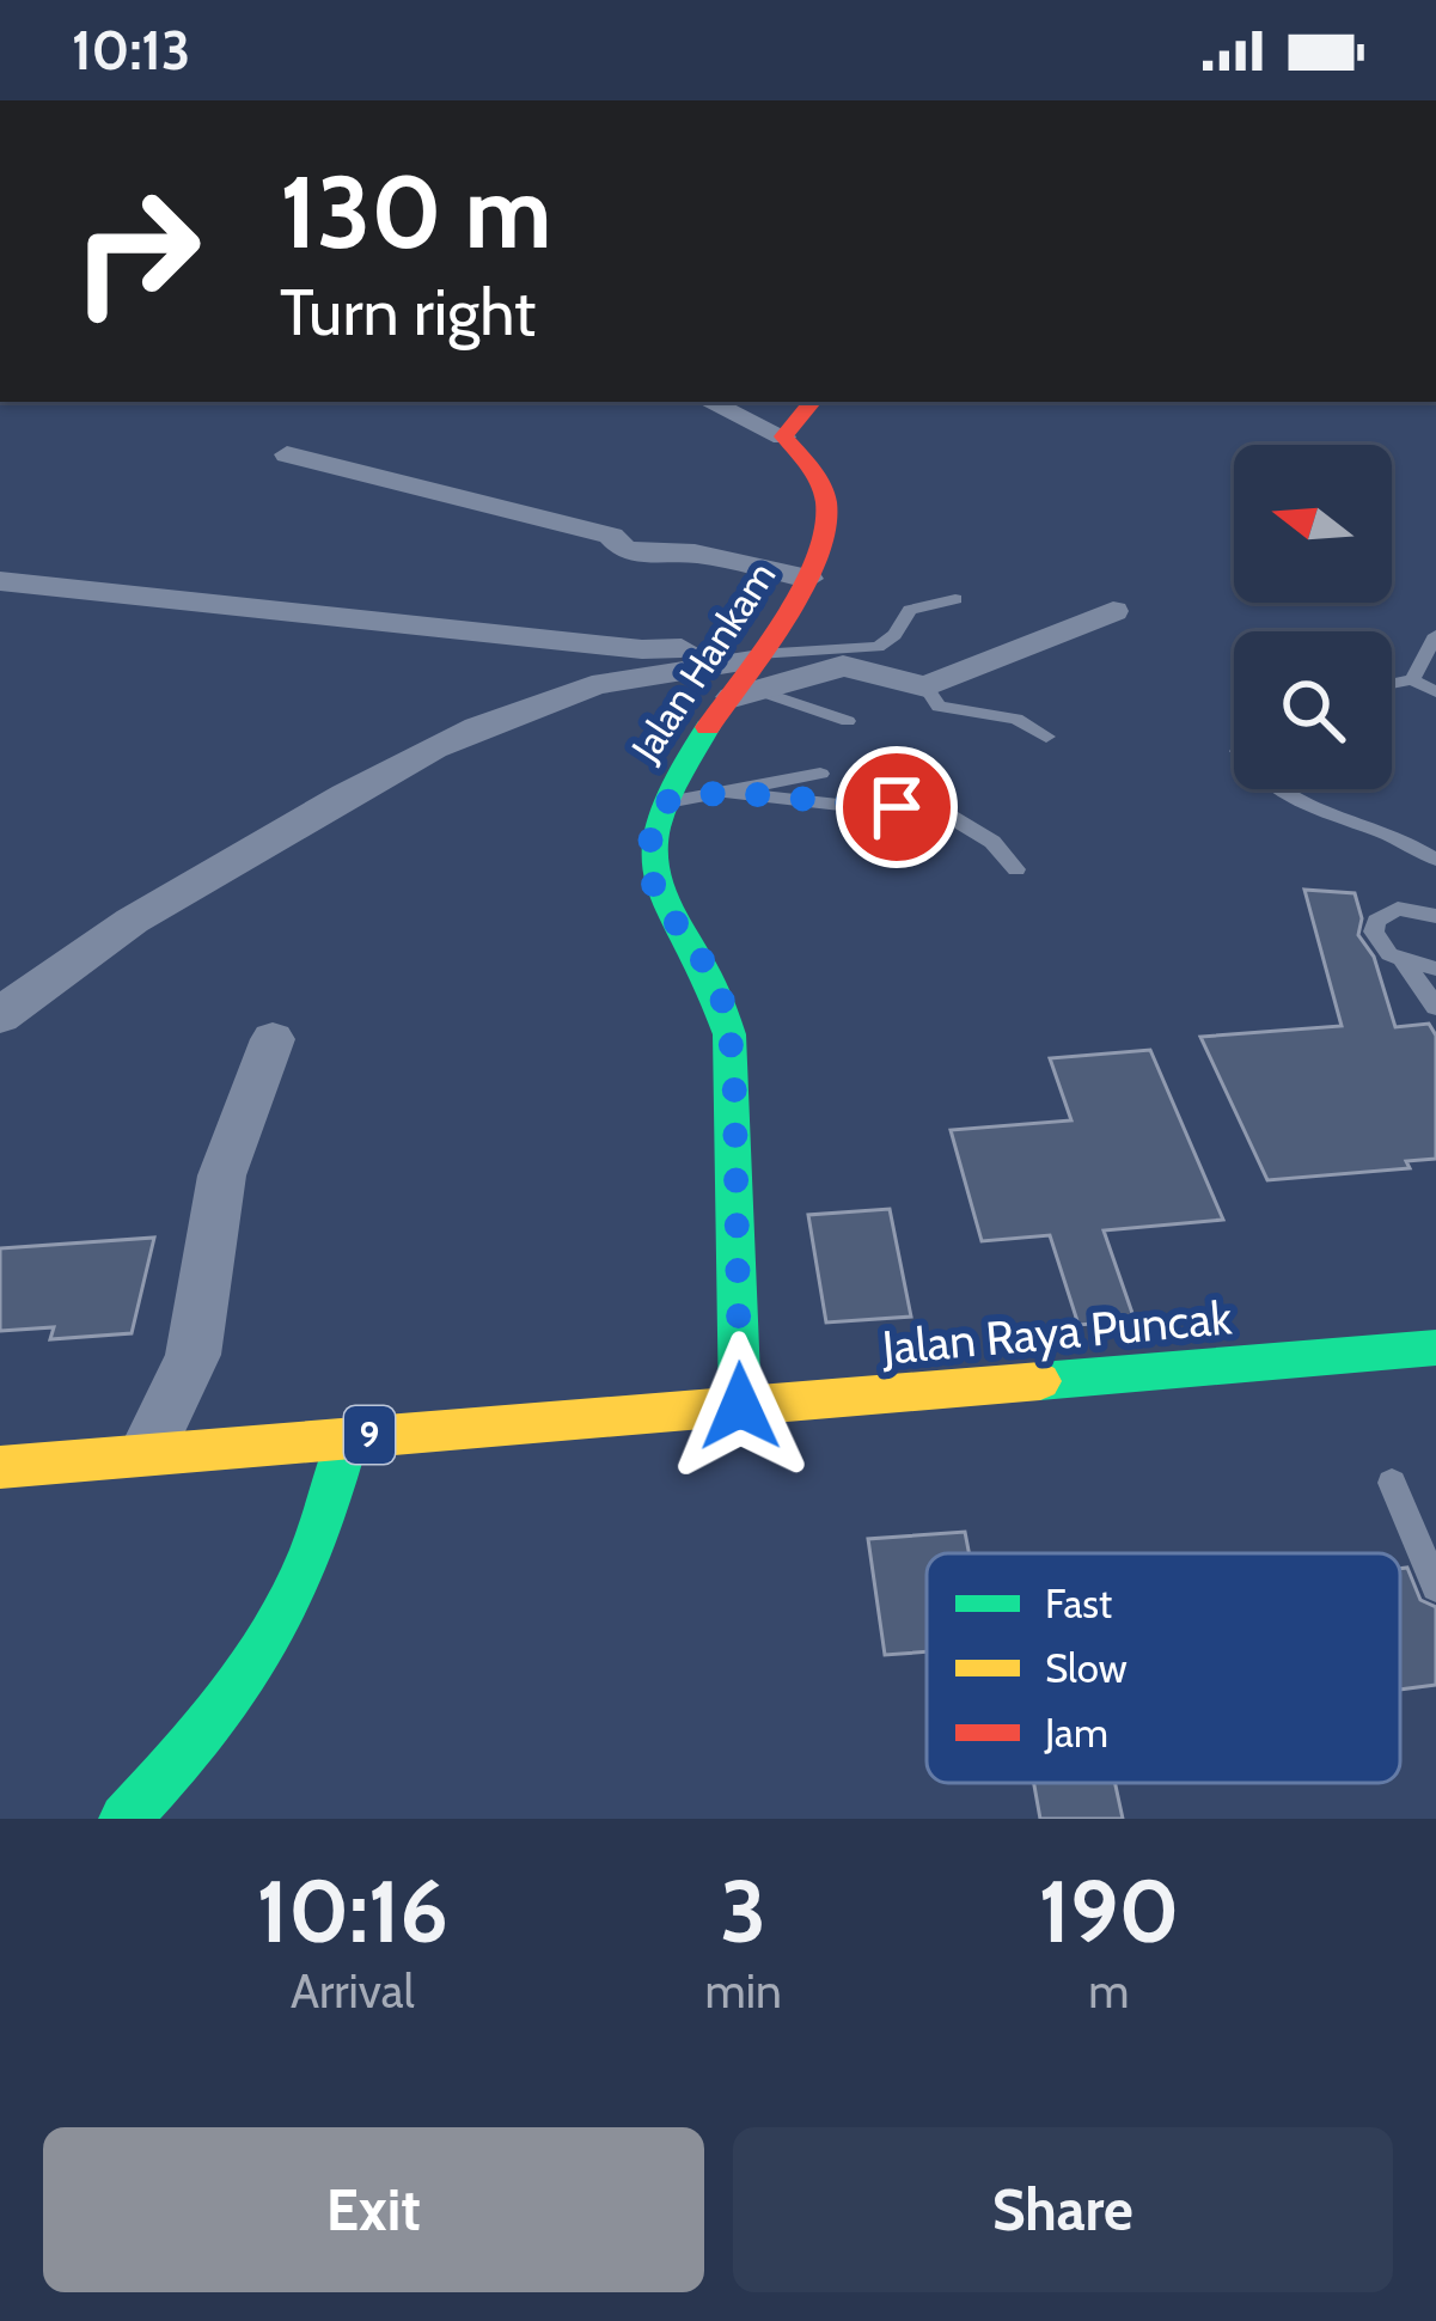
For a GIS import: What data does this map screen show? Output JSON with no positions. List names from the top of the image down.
{
  "streets": {
    "main road": ["Jalan Hankam", "Jalan Raya Puncak", "9"]
  },
  "crossings": [
    ["Jalan Hankam", "Jalan Raya Puncak"]
  ],
  "legend": ["Fast", "Slow", "Jam"],
  "north": "left",
  "page": {
    "status": "10:13",
    "turn": ["130 m", "Turn right"],
    "eta": [
      "10:16",
      "Arrival",
      "3",
      "min",
      "190",
      "m"
    ],
    "buttons": ["Exit", "Share"]
  }
}
